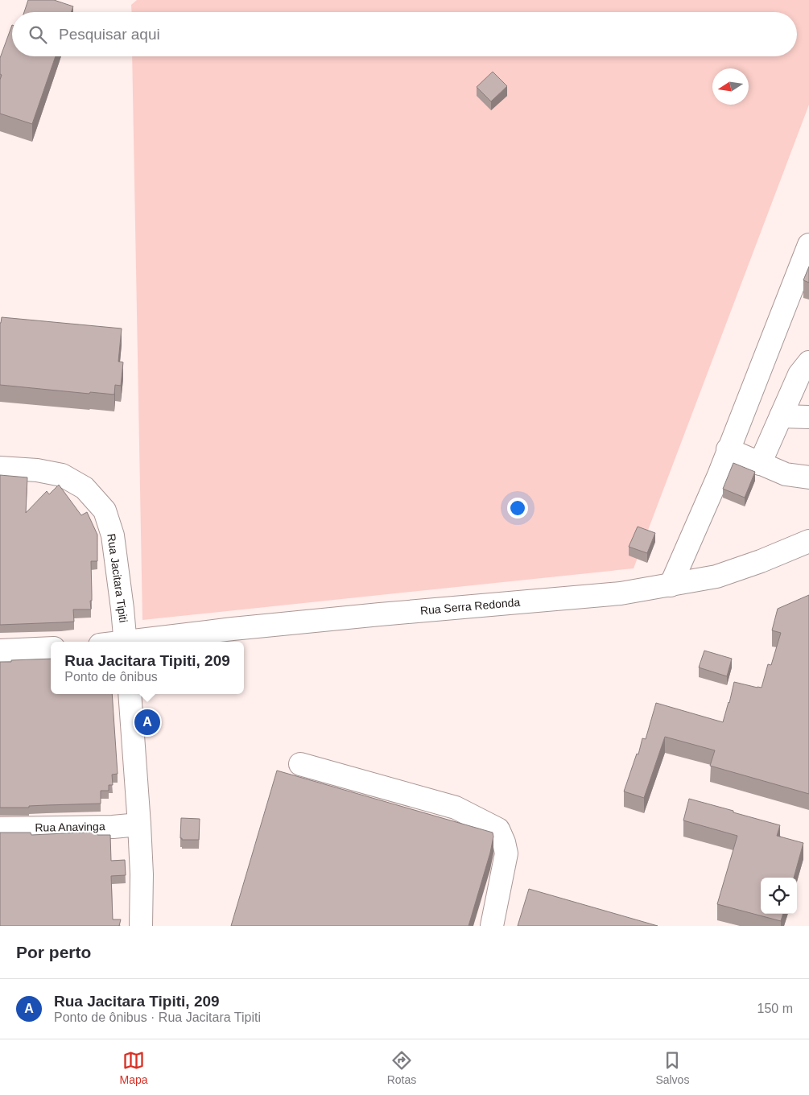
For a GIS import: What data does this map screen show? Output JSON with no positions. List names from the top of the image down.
{
  "streets": {
    "street": ["Rua Jacitara Tipiti", "Rua Serra Redonda", "Rua Anavinga"]
  },
  "north": "left",
  "page": {
    "search": "Pesquisar aqui",
    "popup": ["Rua Jacitara Tipiti, 209", "Ponto de ônibus"],
    "pins": "A",
    "heading": "Por perto",
    "list": [
      {
        "mark": "A",
        "name": "Rua Jacitara Tipiti, 209",
        "note": "Ponto de ônibus · Rua Jacitara Tipiti",
        "value": "150 m"
      }
    ],
    "nav": ["Mapa", "Rotas", "Salvos"]
  }
}
